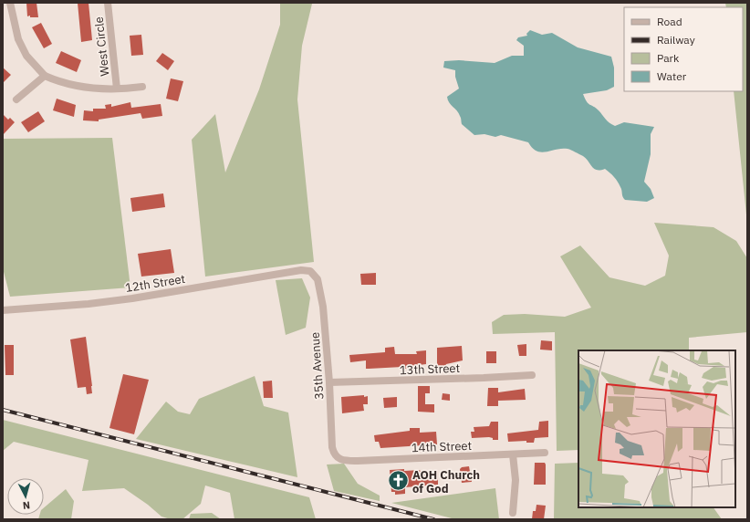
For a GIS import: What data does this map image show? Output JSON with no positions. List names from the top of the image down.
{
  "streets": {
    "street": [
      "West Circle",
      "12th Street",
      "35th Avenue",
      "13th Street",
      "14th Street"
    ]
  },
  "crossings": [
    ["12th Street", "35th Avenue"],
    ["35th Avenue", "13th Street"],
    ["35th Avenue", "14th Street"]
  ],
  "places": {
    "church": ["AOH Church of God"]
  },
  "legend": [
    "Road",
    "Railway",
    "Park",
    "Water"
  ],
  "north": "bottom"
}
